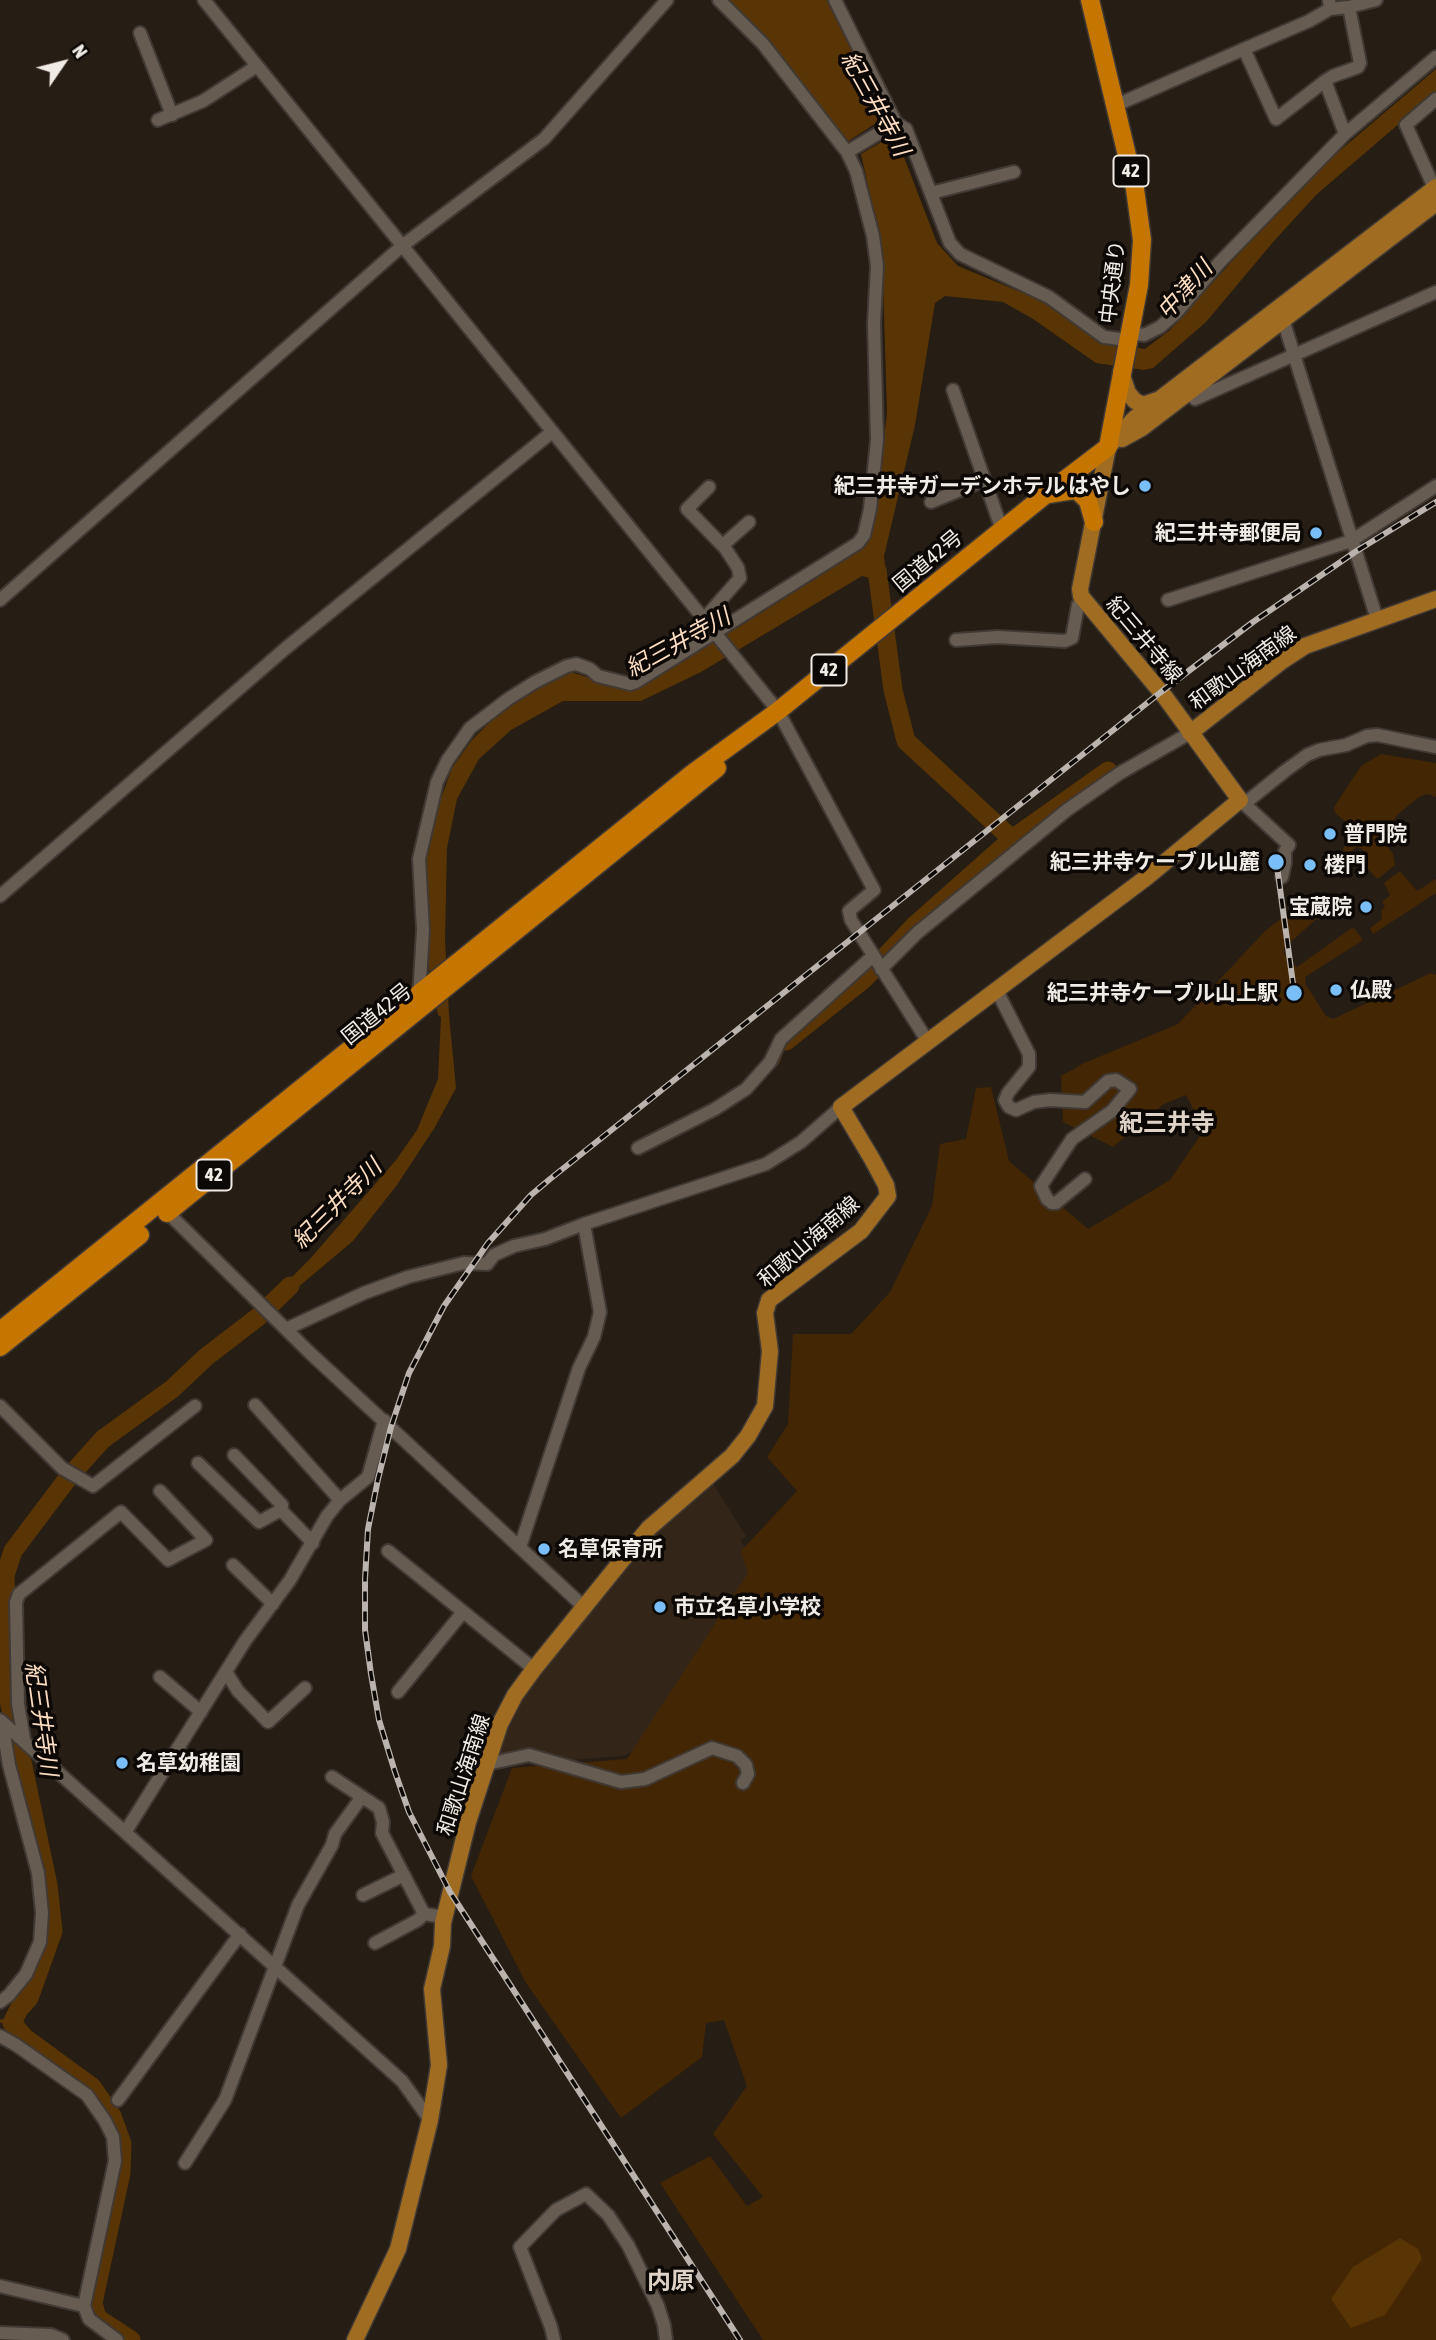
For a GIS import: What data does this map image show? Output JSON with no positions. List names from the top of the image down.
{
  "streets": {
    "highway": ["42", "中央通り", "国道42号"],
    "main road": ["紀三井寺線", "和歌山海南線"]
  },
  "crossings": [
    ["中央通り", "国道42号"],
    ["中央通り", "紀三井寺線"],
    ["国道42号", "紀三井寺線"],
    ["紀三井寺線", "和歌山海南線"]
  ],
  "districts": ["紀三井寺", "内原"],
  "water": ["紀三井寺川", "中津川"],
  "places": [
    "紀三井寺ガーデンホテル はやし",
    "紀三井寺郵便局",
    "普門院",
    "紀三井寺ケーブル山麓",
    "楼門",
    "宝蔵院",
    "仏殿",
    "紀三井寺ケーブル山上駅",
    "名草保育所",
    "市立名草小学校",
    "名草幼稚園"
  ],
  "north": "top right"
}
